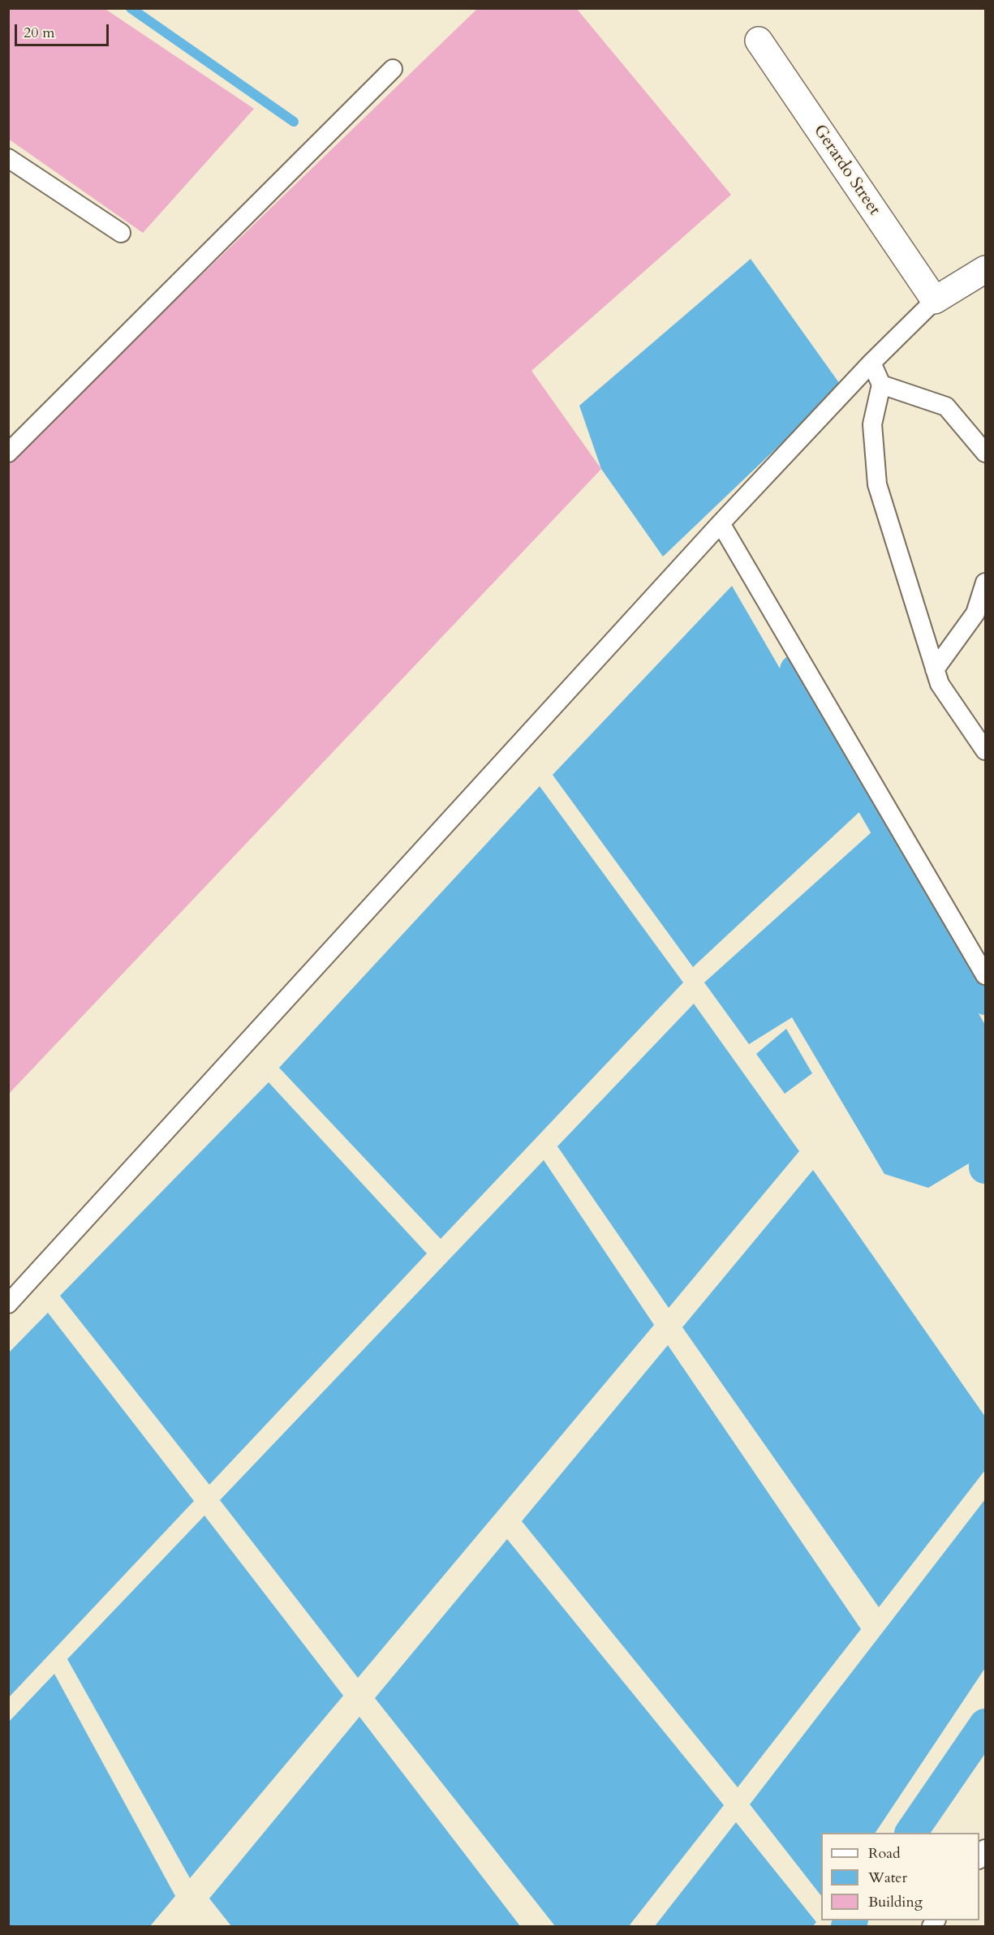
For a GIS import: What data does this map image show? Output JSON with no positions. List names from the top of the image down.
{
  "streets": {
    "street": ["Gerardo Street"]
  },
  "legend": ["Road", "Water", "Building"],
  "scale_bar": "20 m"
}
